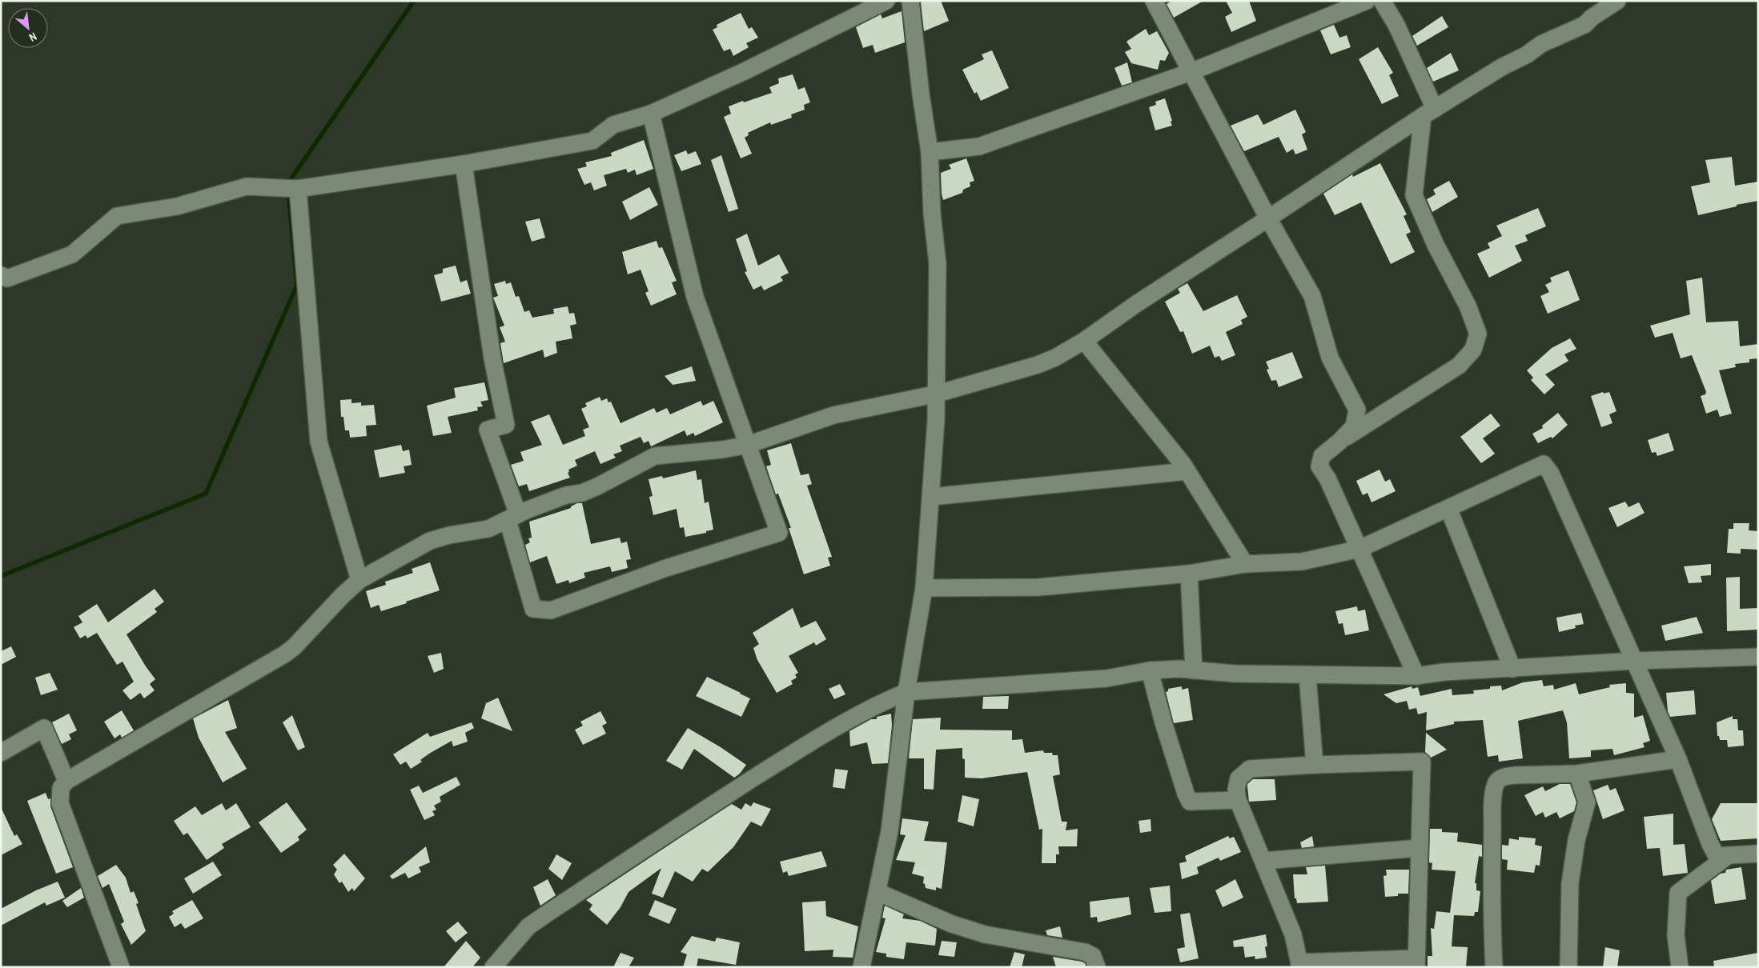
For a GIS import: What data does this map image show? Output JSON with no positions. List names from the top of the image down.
{
  "north": "bottom right"
}
